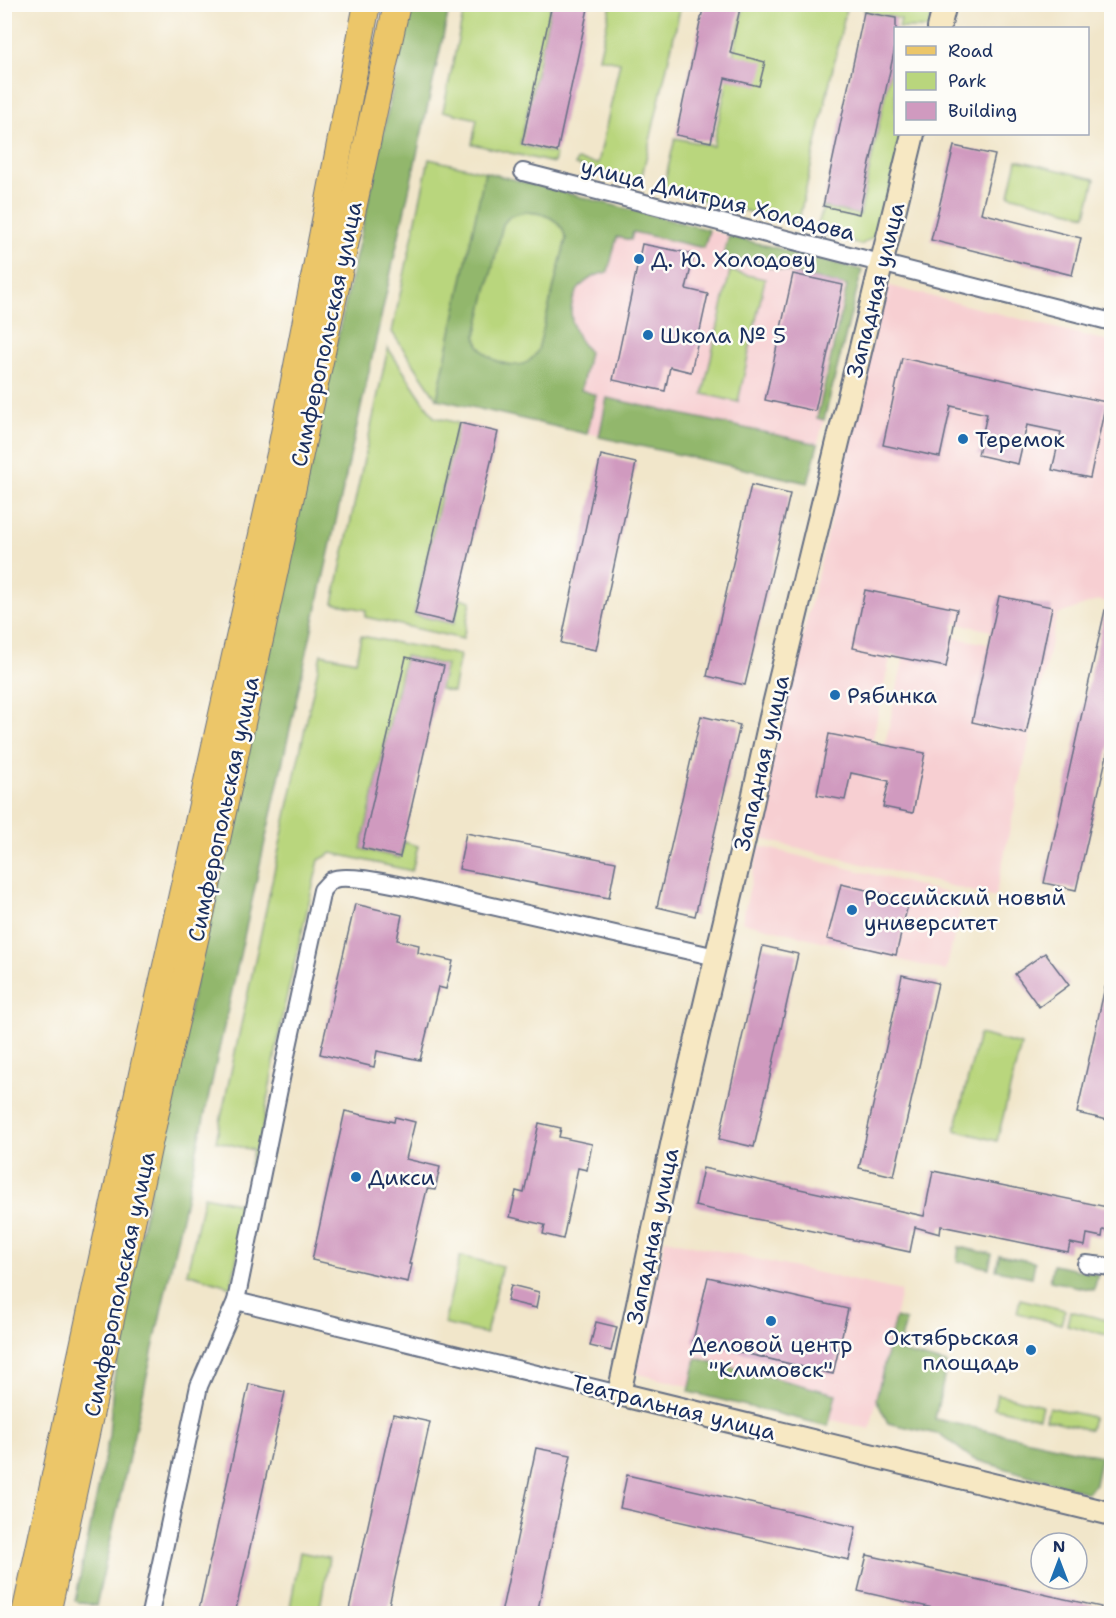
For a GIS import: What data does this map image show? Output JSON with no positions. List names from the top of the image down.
{
  "streets": {
    "main road": ["Симферопольская улица"],
    "street": ["улица Дмитрия Холодова", "Западная улица", "Театральная улица"]
  },
  "crossings": [
    ["улица Дмитрия Холодова", "Западная улица"],
    ["Западная улица", "Театральная улица"]
  ],
  "places": [
    "Д. Ю. Холодову",
    "Школа № 5",
    "Теремок",
    "Рябинка",
    "Российский новый университет",
    "Дикси",
    "Деловой центр \"Климовск\"",
    "Октябрьская площадь"
  ],
  "legend": ["Road", "Park", "Building"],
  "north": "top"
}
